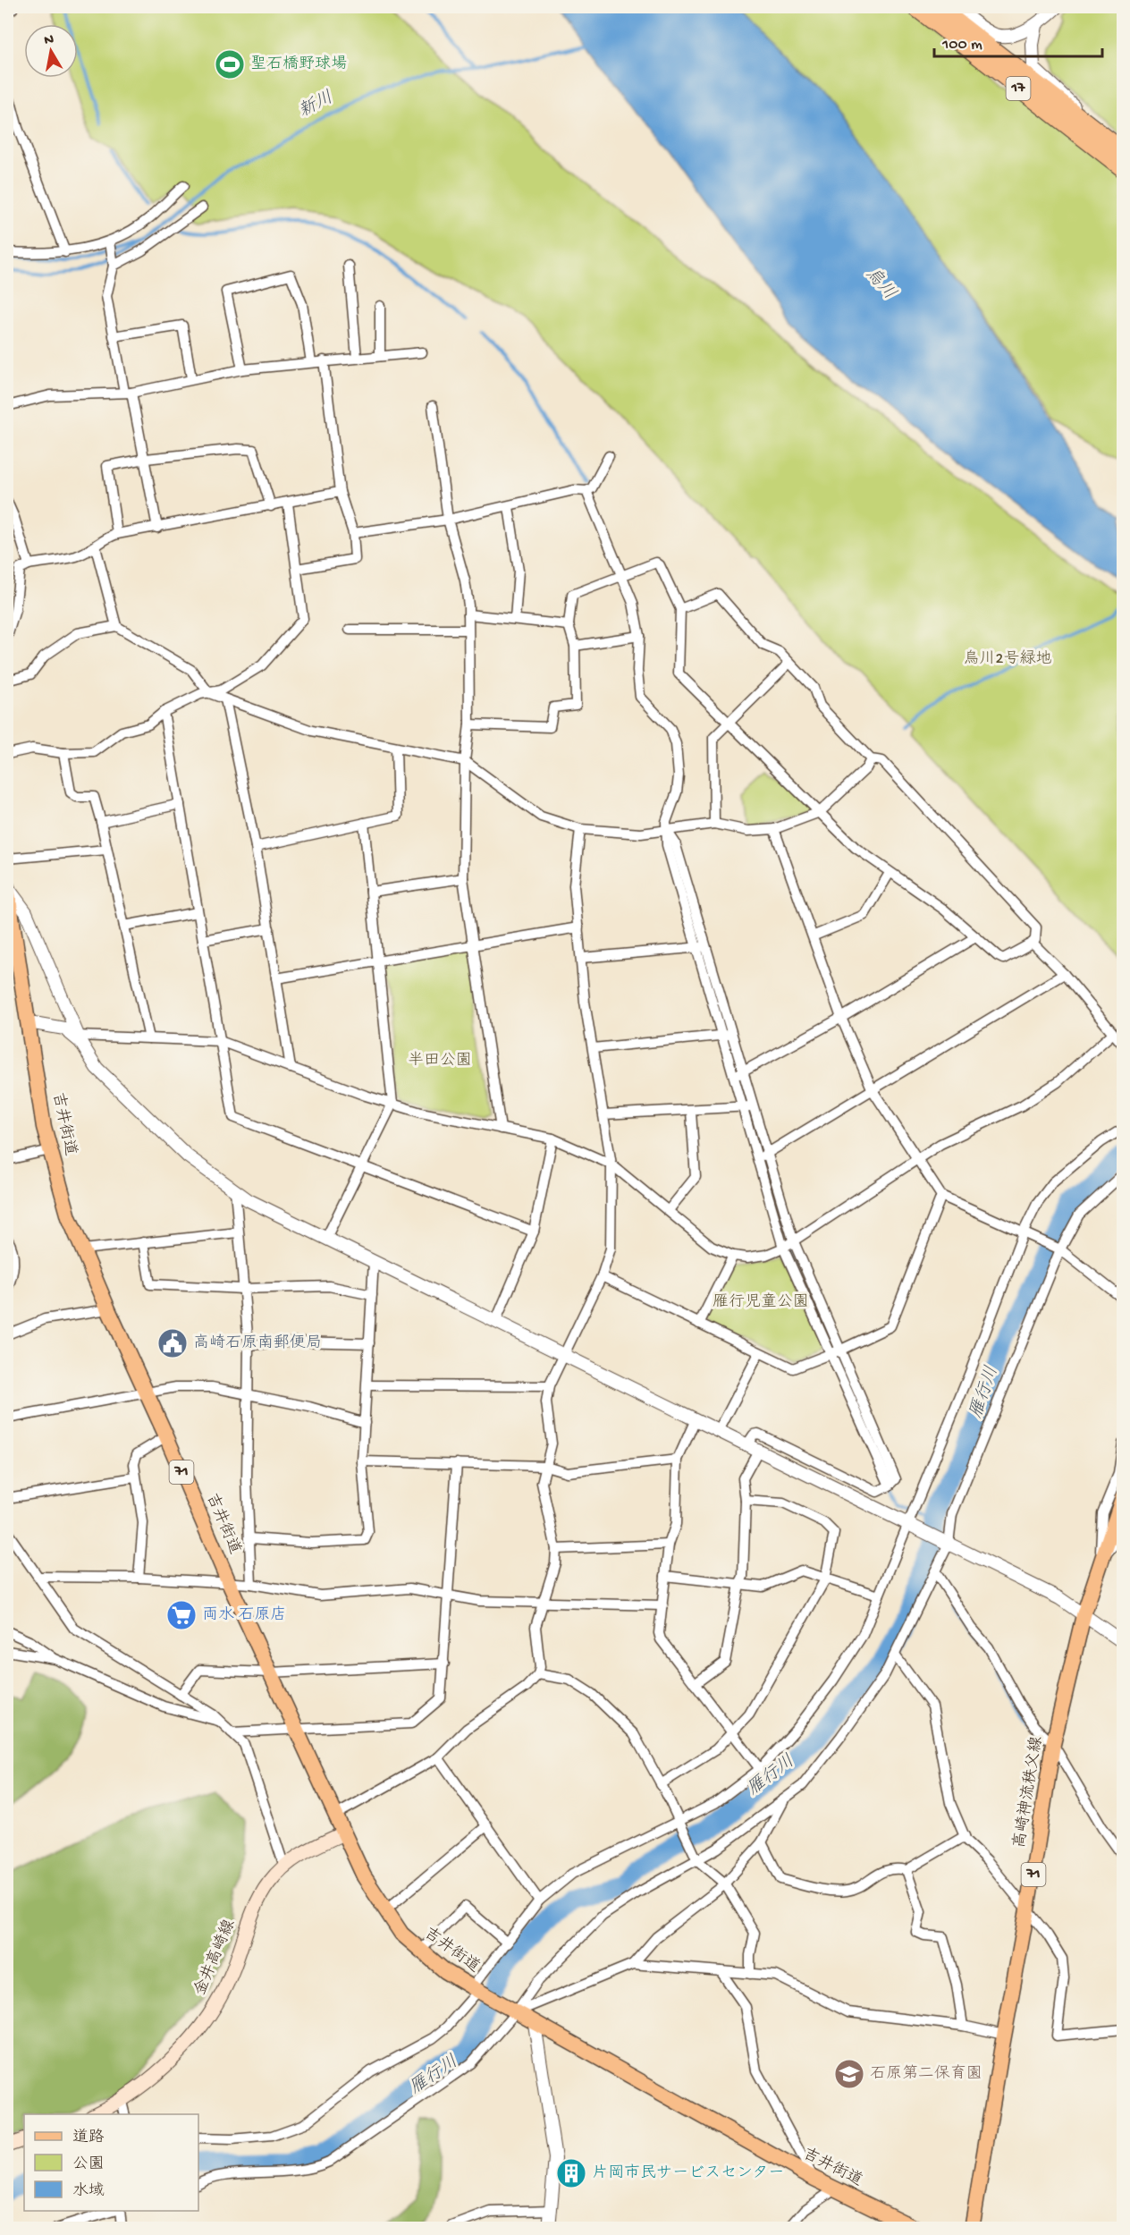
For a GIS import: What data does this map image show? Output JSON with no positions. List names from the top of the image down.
{
  "streets": {
    "highway": ["17"],
    "main road": [
      "吉井街道",
      "71",
      "高崎神流秩父線",
      "金井高崎線"
    ]
  },
  "crossings": [
    ["吉井街道", "71"],
    ["吉井街道", "金井高崎線"]
  ],
  "water": ["新川", "烏川", "雁行川"],
  "parks": ["烏川2号緑地", "半田公園", "雁行児童公園"],
  "places": {
    "sports": ["聖石橋野球場"],
    "public building": ["高崎石原南郵便局"],
    "supermarket": ["両水 石原店"],
    "school or university": ["石原第二保育園"],
    "building": ["片岡市民サービスセンター"]
  },
  "legend": ["道路", "公園", "水域"],
  "scale_bar": "100 m",
  "north": "top"
}
